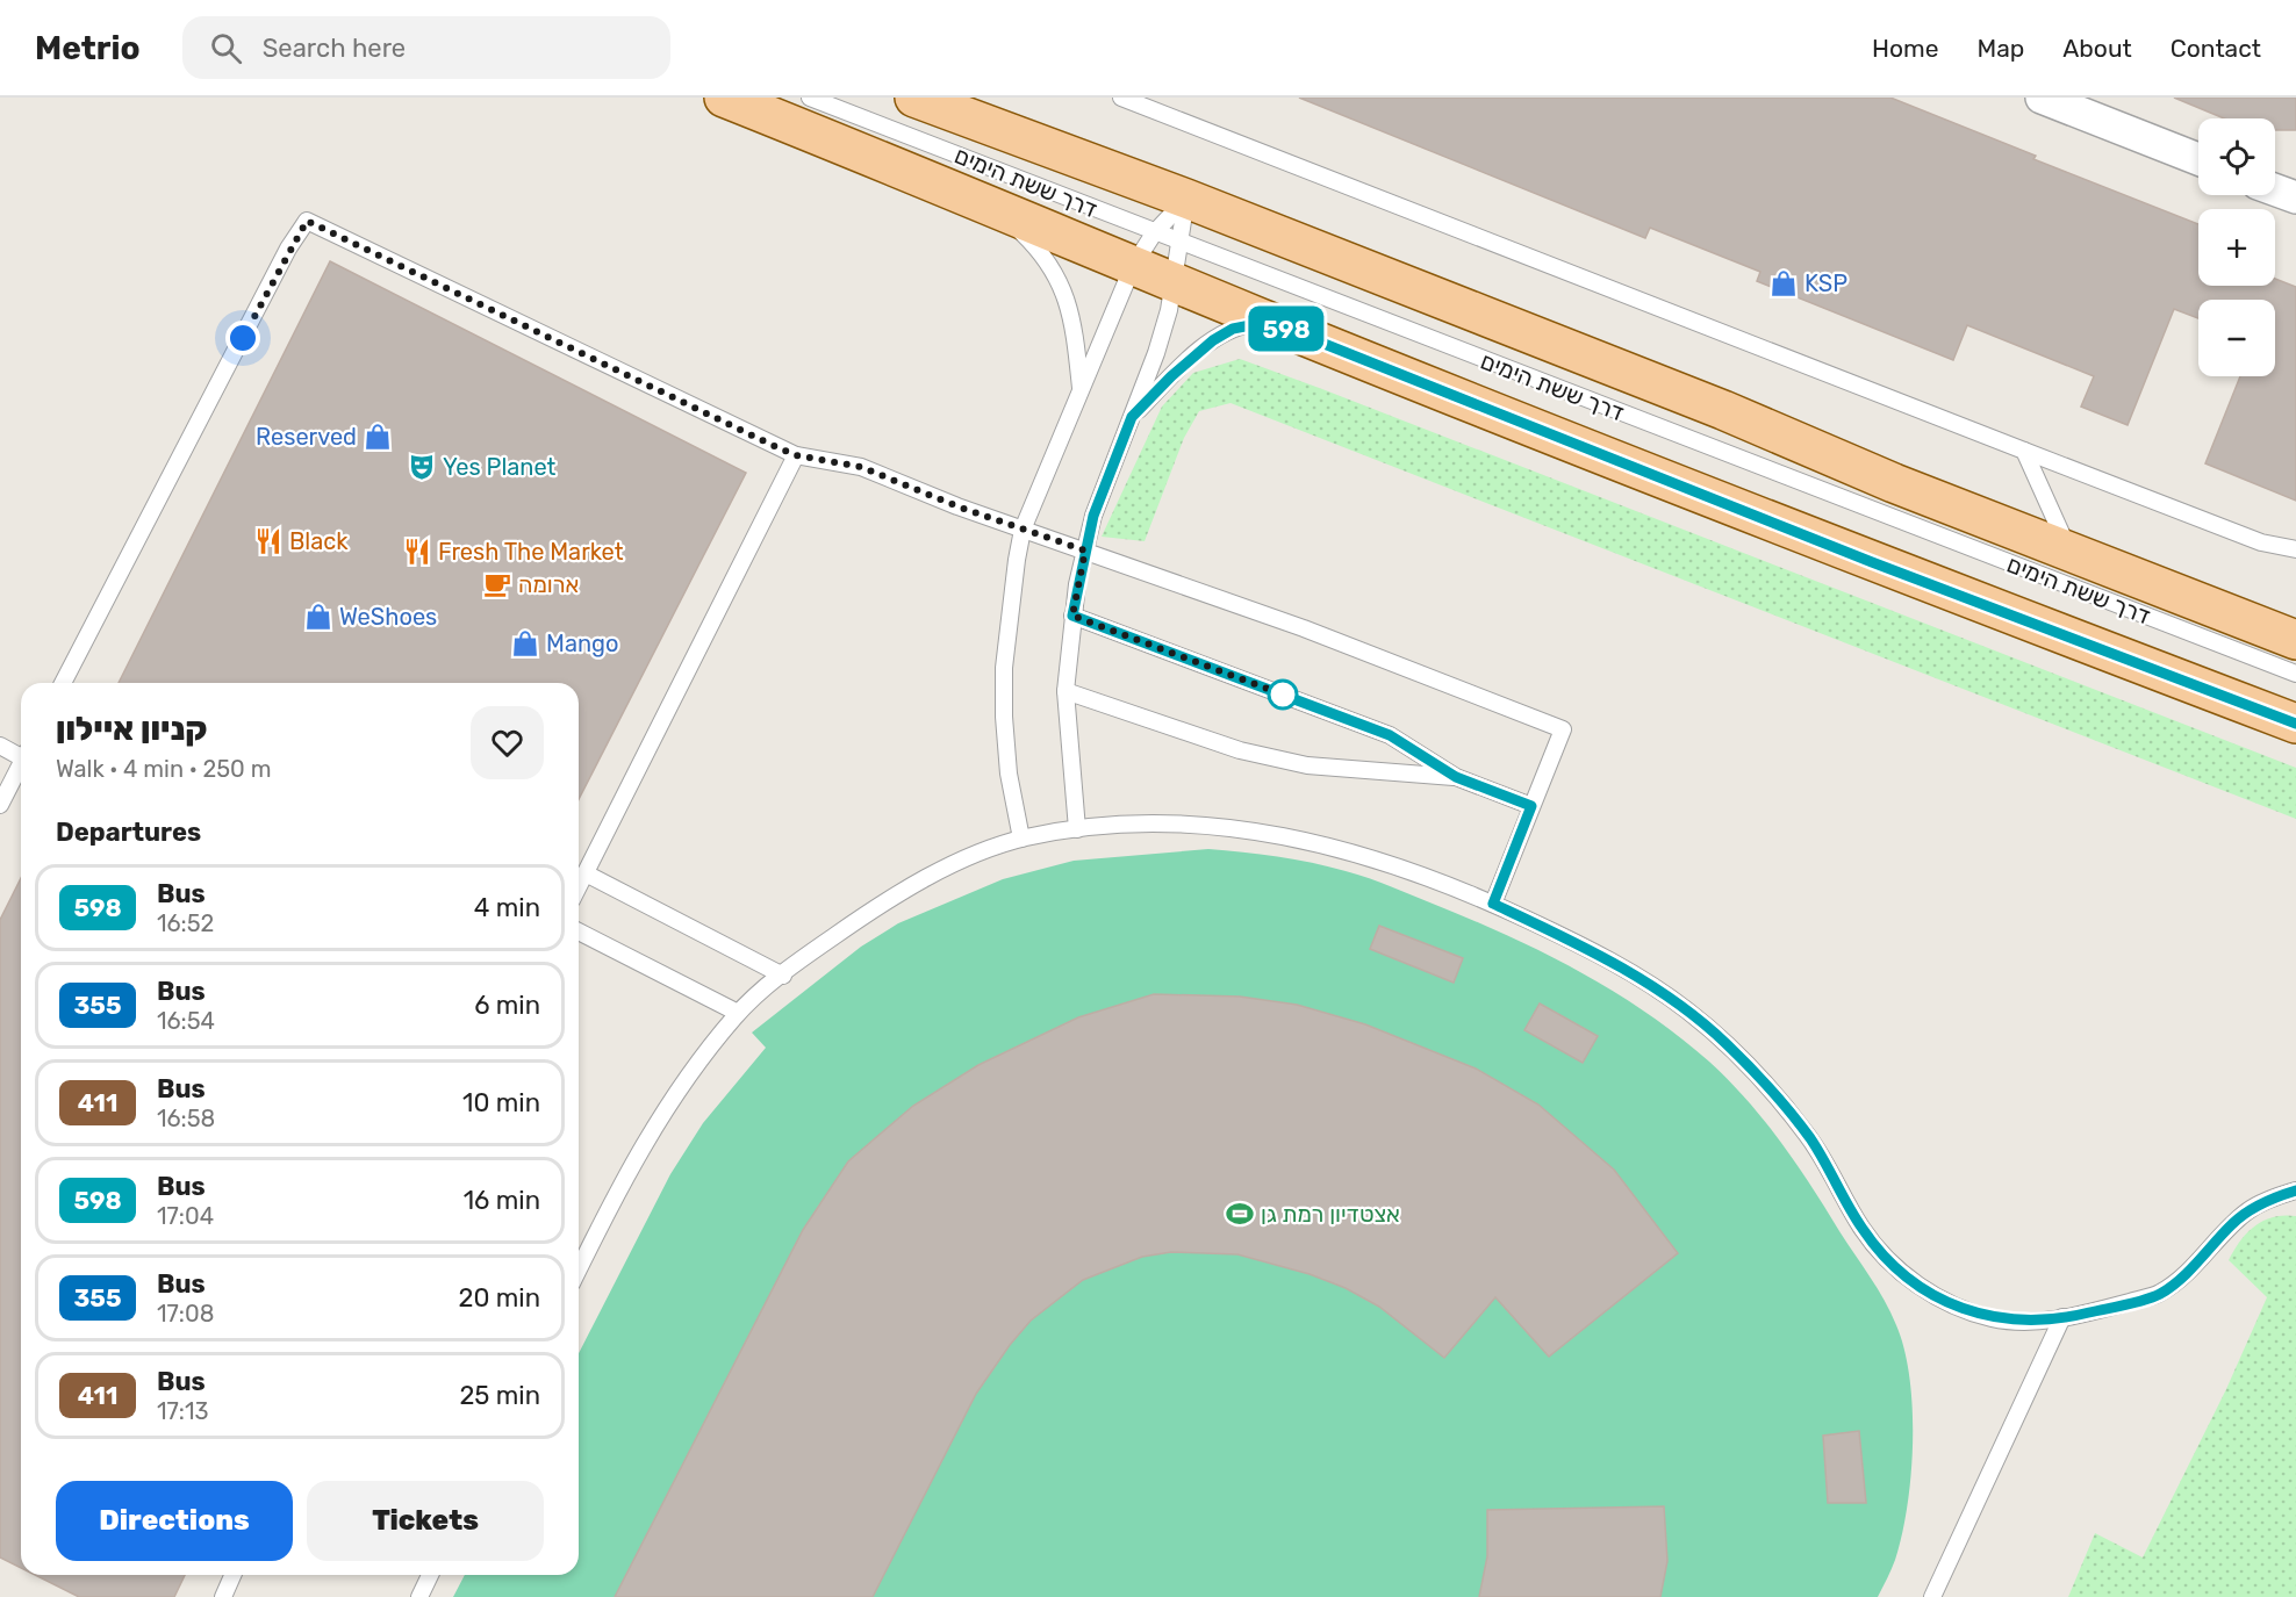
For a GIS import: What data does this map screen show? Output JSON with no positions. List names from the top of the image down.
{
  "streets": {
    "main road": ["דרך ששת הימים"]
  },
  "places": {
    "shop": [
      "KSP",
      "Reserved",
      "WeShoes",
      "Mango"
    ],
    "theatre": ["Yes Planet"],
    "restaurant": ["Black", "Fresh The Market"],
    "cafe": ["ארומה"],
    "sports": ["אצטדיון רמת גן"]
  },
  "lines": ["bus line 598"],
  "page": {
    "header": "Metrio",
    "search": "Search here",
    "nav": [
      "Home",
      "Map",
      "About",
      "Contact"
    ],
    "on_map": "598",
    "map_buttons": ["+", "−"],
    "heading": [
      ["קניון איילון", "Walk · 4 min · 250 m"],
      "Departures"
    ],
    "list": [
      {
        "mark": "598",
        "name": "Bus",
        "note": "16:52",
        "value": "4 min"
      },
      {
        "mark": "355",
        "name": "Bus",
        "note": "16:54",
        "value": "6 min"
      },
      {
        "mark": "411",
        "name": "Bus",
        "note": "16:58",
        "value": "10 min"
      },
      {
        "mark": "598",
        "name": "Bus",
        "note": "17:04",
        "value": "16 min"
      },
      {
        "mark": "355",
        "name": "Bus",
        "note": "17:08",
        "value": "20 min"
      },
      {
        "mark": "411",
        "name": "Bus",
        "note": "17:13",
        "value": "25 min"
      }
    ],
    "buttons": ["Directions", "Tickets"]
  }
}
